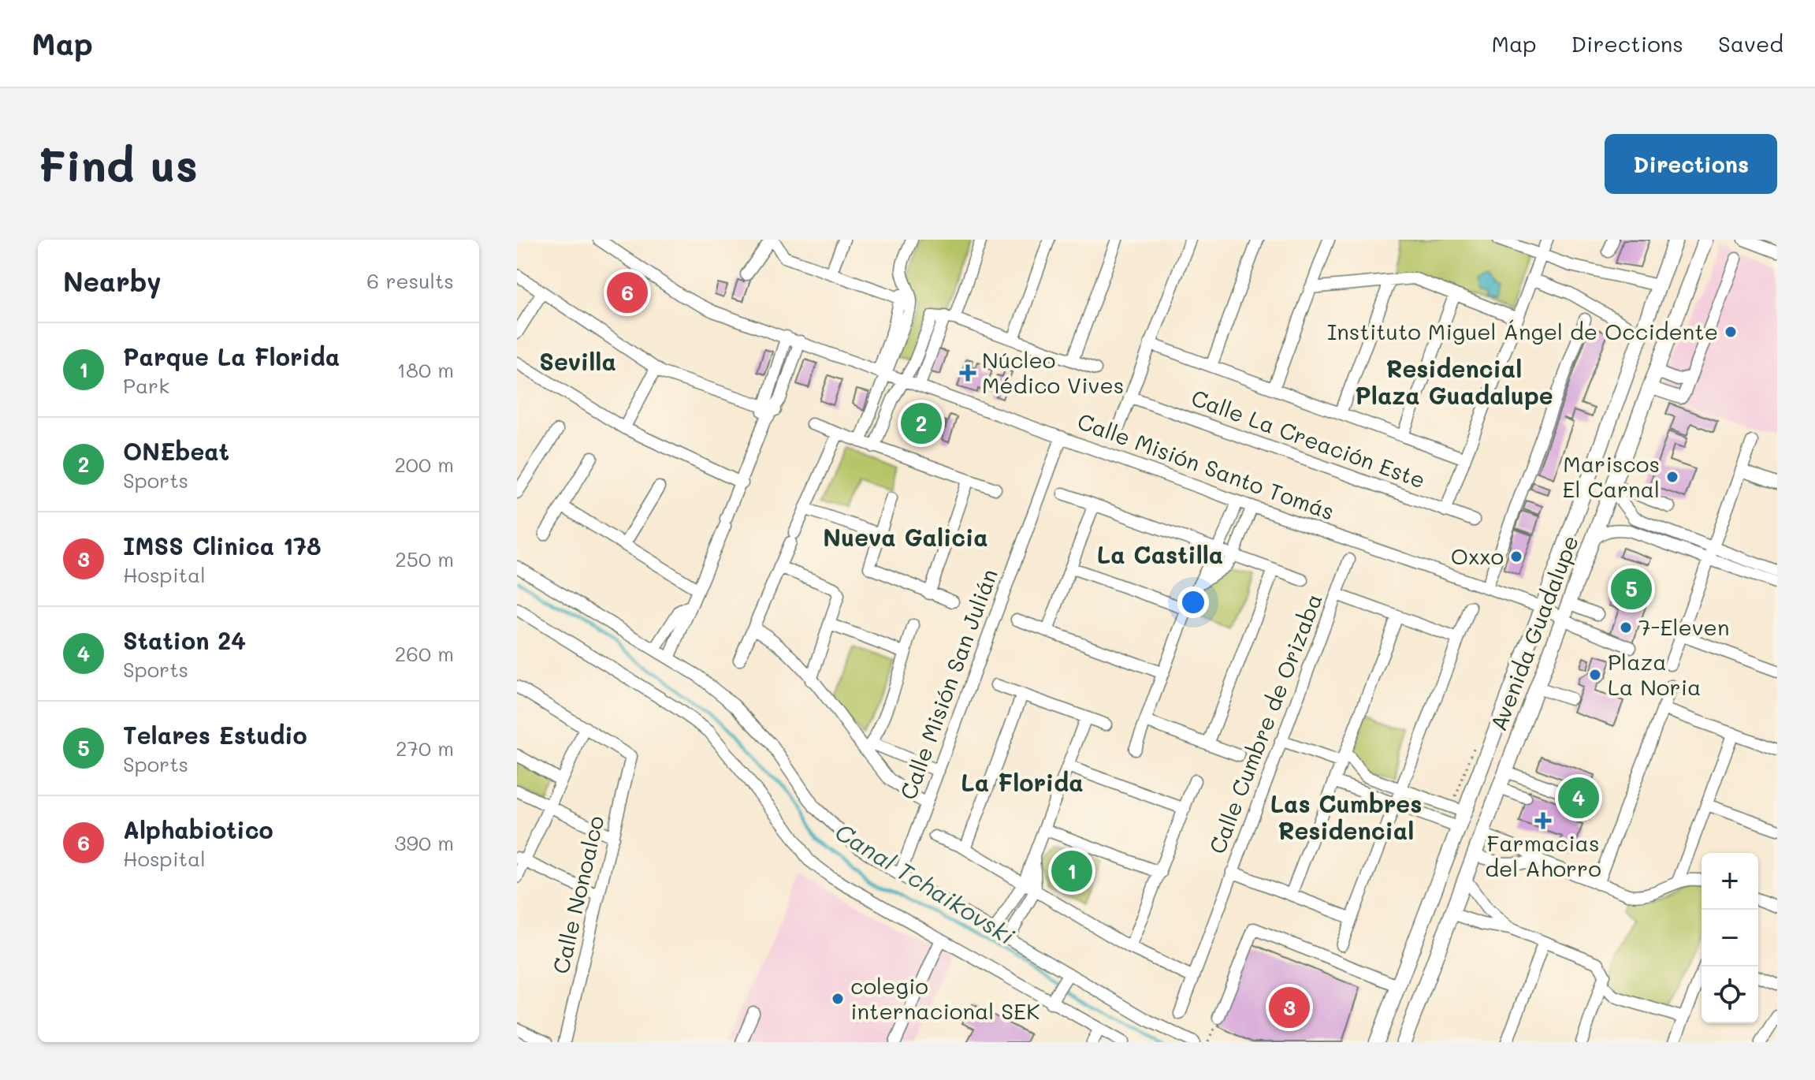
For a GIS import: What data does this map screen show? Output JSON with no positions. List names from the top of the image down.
{
  "streets": {
    "main road": ["Avenida Guadalupe"],
    "street": [
      "Calle La Creación Este",
      "Calle Misión Santo Tomás",
      "Calle Misión San Julián",
      "Calle Cumbre de Orizaba",
      "Calle Nonoalco"
    ]
  },
  "crossings": [
    ["Calle Misión Santo Tomás", "Avenida Guadalupe"],
    ["Calle Misión Santo Tomás", "Calle Misión San Julián"]
  ],
  "districts": [
    "Sevilla",
    "Residencial Plaza Guadalupe",
    "Nueva Galicia",
    "La Castilla",
    "La Florida",
    "Las Cumbres Residencial"
  ],
  "water": ["Canal Tchaikovski"],
  "places": {
    "other": [
      "Instituto Miguel Ángel de Occidente",
      "Mariscos El Carnal",
      "Oxxo",
      "7-Eleven",
      "Plaza La Noria",
      "colegio internacional SEK"
    ],
    "health": ["Núcleo Médico Vives", "Farmacias del Ahorro"]
  },
  "page": {
    "header": "Map",
    "nav": ["Map", "Directions", "Saved"],
    "buttons": "Directions",
    "title": "Find us",
    "heading": ["Nearby", "6 results"],
    "pins": [
      "6",
      "2",
      "5",
      "4",
      "1",
      "3"
    ],
    "list": [
      {
        "mark": "1",
        "name": "Parque La Florida",
        "note": "Park",
        "value": "180 m"
      },
      {
        "mark": "2",
        "name": "ONEbeat",
        "note": "Sports",
        "value": "200 m"
      },
      {
        "mark": "3",
        "name": "IMSS Clinica 178",
        "note": "Hospital",
        "value": "250 m"
      },
      {
        "mark": "4",
        "name": "Station 24",
        "note": "Sports",
        "value": "260 m"
      },
      {
        "mark": "5",
        "name": "Telares Estudio",
        "note": "Sports",
        "value": "270 m"
      },
      {
        "mark": "6",
        "name": "Alphabiotico",
        "note": "Hospital",
        "value": "390 m"
      }
    ],
    "map_buttons": ["+", "−"]
  }
}
